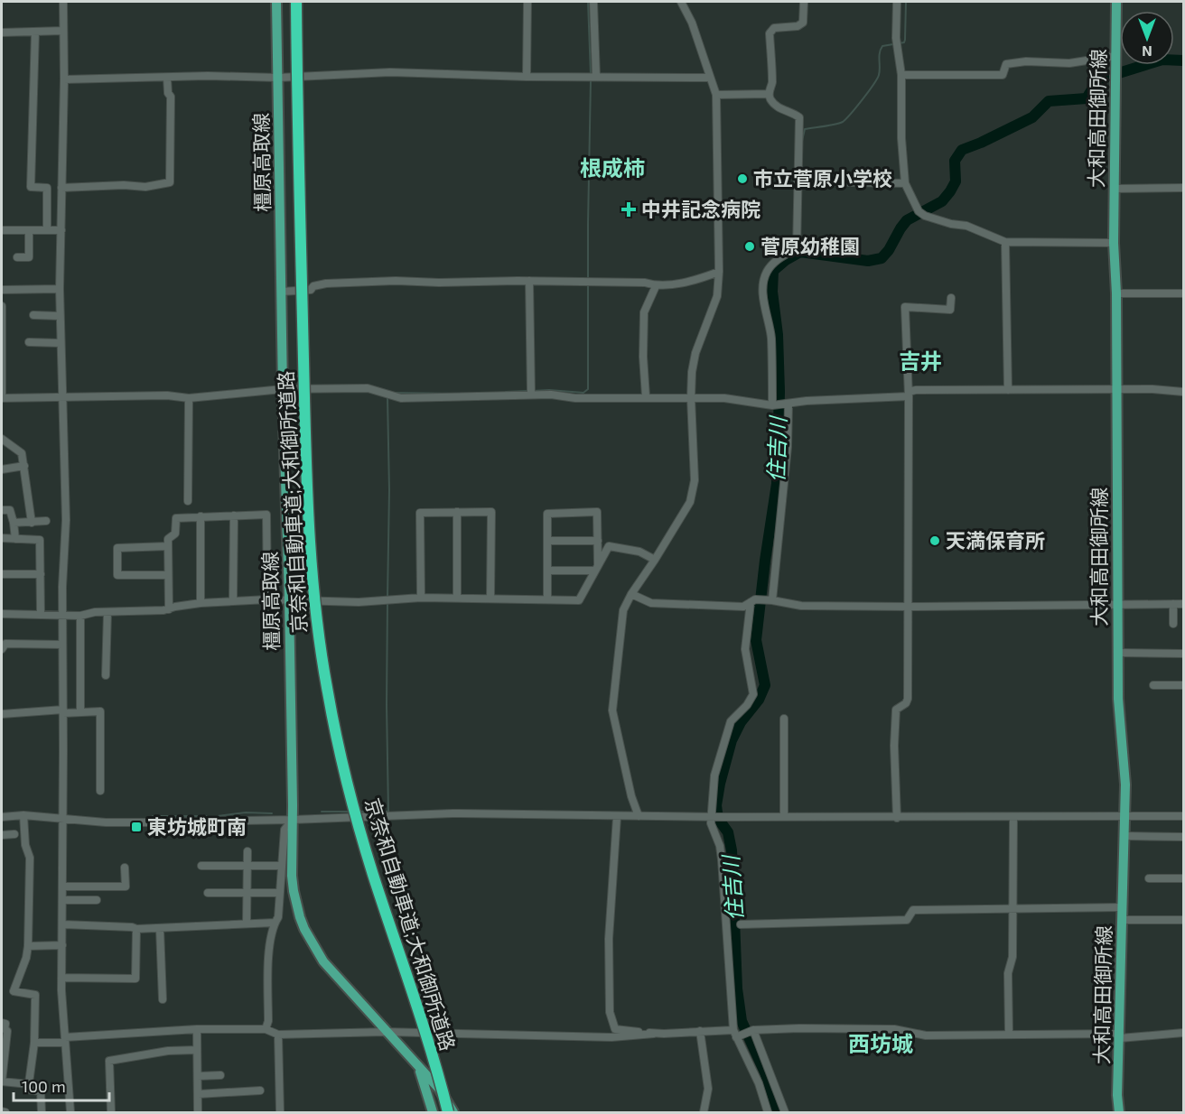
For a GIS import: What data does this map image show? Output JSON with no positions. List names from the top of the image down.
{
  "streets": {
    "highway": ["京奈和自動車道;大和御所道路"],
    "main road": ["大和高田御所線", "橿原高取線"]
  },
  "districts": ["根成柿", "吉井", "西坊城"],
  "water": ["住吉川"],
  "places": {
    "other": ["市立菅原小学校", "菅原幼稚園", "天満保育所"],
    "health": ["中井記念病院"],
    "transit": ["東坊城町南"]
  },
  "scale_bar": "100 m",
  "north": "bottom"
}
